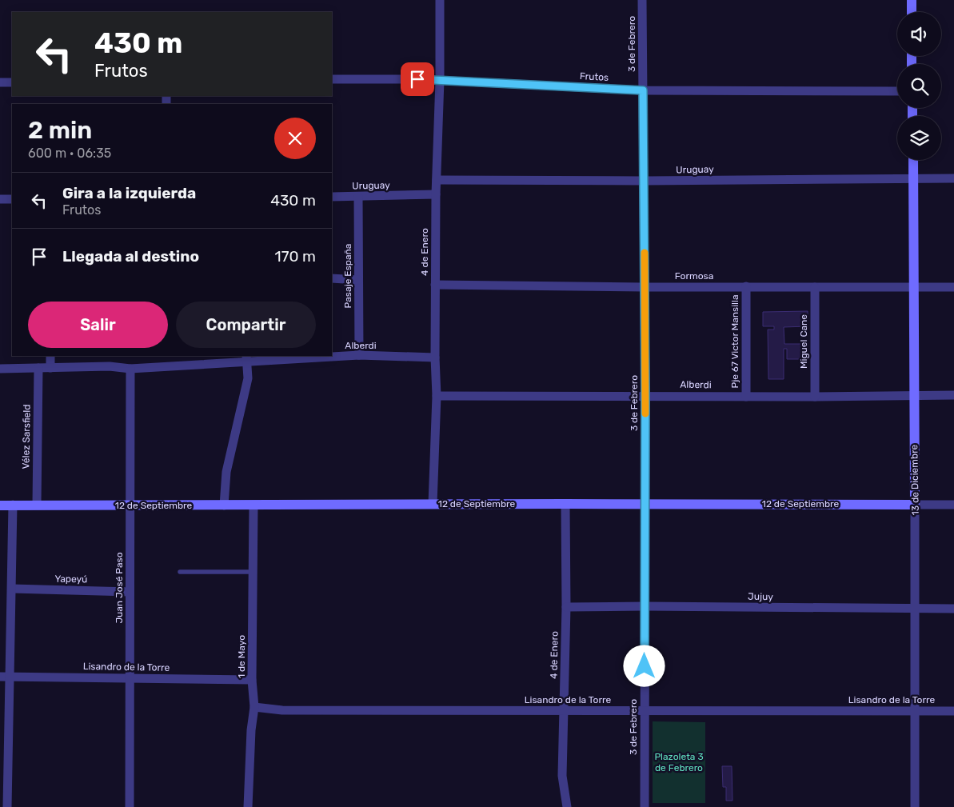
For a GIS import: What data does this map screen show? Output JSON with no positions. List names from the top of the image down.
{
  "streets": {
    "street": [
      "3 de Febrero",
      "Frutos",
      "Uruguay",
      "4 de Enero",
      "Pasaje España",
      "Formosa",
      "Pje 67 Victor Mansilla",
      "Miguel Cane",
      "Alberdi",
      "Vélez Sarsfield",
      "13 de Diciembre",
      "12 de Septiembre",
      "Yapeyú",
      "Juan José Paso",
      "Jujuy",
      "1 de Mayo",
      "Lisandro de la Torre"
    ]
  },
  "crossings": [
    ["3 de Febrero", "Frutos"],
    ["3 de Febrero", "Uruguay"],
    ["3 de Febrero", "Formosa"],
    ["3 de Febrero", "Alberdi"],
    ["3 de Febrero", "12 de Septiembre"],
    ["3 de Febrero", "Jujuy"],
    ["3 de Febrero", "Lisandro de la Torre"],
    ["Frutos", "4 de Enero"],
    ["Uruguay", "4 de Enero"],
    ["Uruguay", "Pasaje España"],
    ["Uruguay", "13 de Diciembre"],
    ["4 de Enero", "Formosa"],
    ["4 de Enero", "Alberdi"],
    ["4 de Enero", "12 de Septiembre"],
    ["4 de Enero", "Jujuy"],
    ["4 de Enero", "Lisandro de la Torre"],
    ["Pasaje España", "Alberdi"],
    ["Formosa", "Pje 67 Victor Mansilla"],
    ["Formosa", "Miguel Cane"],
    ["Formosa", "13 de Diciembre"],
    ["Pje 67 Victor Mansilla", "Alberdi"],
    ["Miguel Cane", "Alberdi"],
    ["Alberdi", "Vélez Sarsfield"],
    ["Alberdi", "13 de Diciembre"],
    ["Alberdi", "Juan José Paso"],
    ["Vélez Sarsfield", "12 de Septiembre"],
    ["13 de Diciembre", "12 de Septiembre"],
    ["13 de Diciembre", "Jujuy"],
    ["13 de Diciembre", "Lisandro de la Torre"],
    ["12 de Septiembre", "Juan José Paso"],
    ["12 de Septiembre", "1 de Mayo"],
    ["Yapeyú", "Juan José Paso"],
    ["Juan José Paso", "Lisandro de la Torre"],
    ["1 de Mayo", "Lisandro de la Torre"]
  ],
  "parks": ["Plazoleta 3 de Febrero"],
  "page": {
    "turn": ["430 m", "Frutos"],
    "heading": ["2 min", "600 m · 06:35"],
    "list": [
      {
        "name": "Gira a la izquierda",
        "note": "Frutos",
        "value": "430 m"
      },
      {
        "name": "Llegada al destino",
        "value": "170 m"
      }
    ],
    "buttons": ["Salir", "Compartir"]
  }
}
